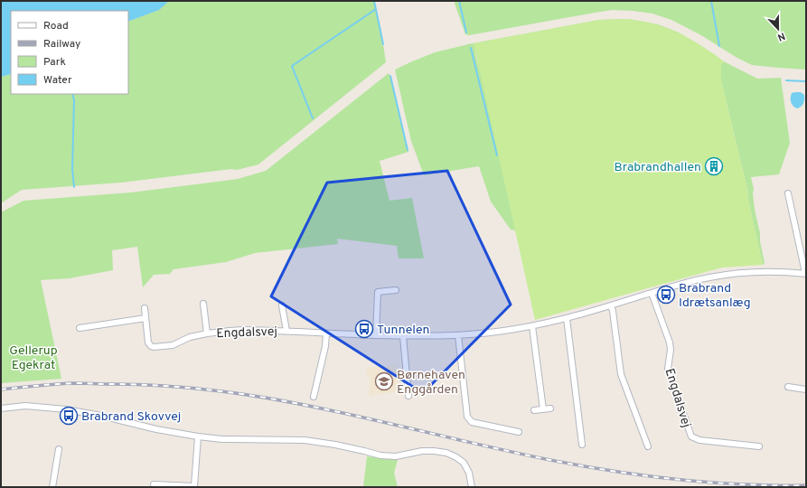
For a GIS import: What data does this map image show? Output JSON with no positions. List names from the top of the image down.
{
  "streets": {
    "street": ["Engdalsvej"]
  },
  "parks": ["Gellerup Egekrat"],
  "places": {
    "building": ["Brabrandhallen"],
    "bus stop": ["Brabrand Idrætsanlæg", "Tunnelen", "Brabrand Skovvej"],
    "school or university": ["Børnehaven Enggården"]
  },
  "legend": [
    "Road",
    "Railway",
    "Park",
    "Water"
  ],
  "north": "bottom"
}
